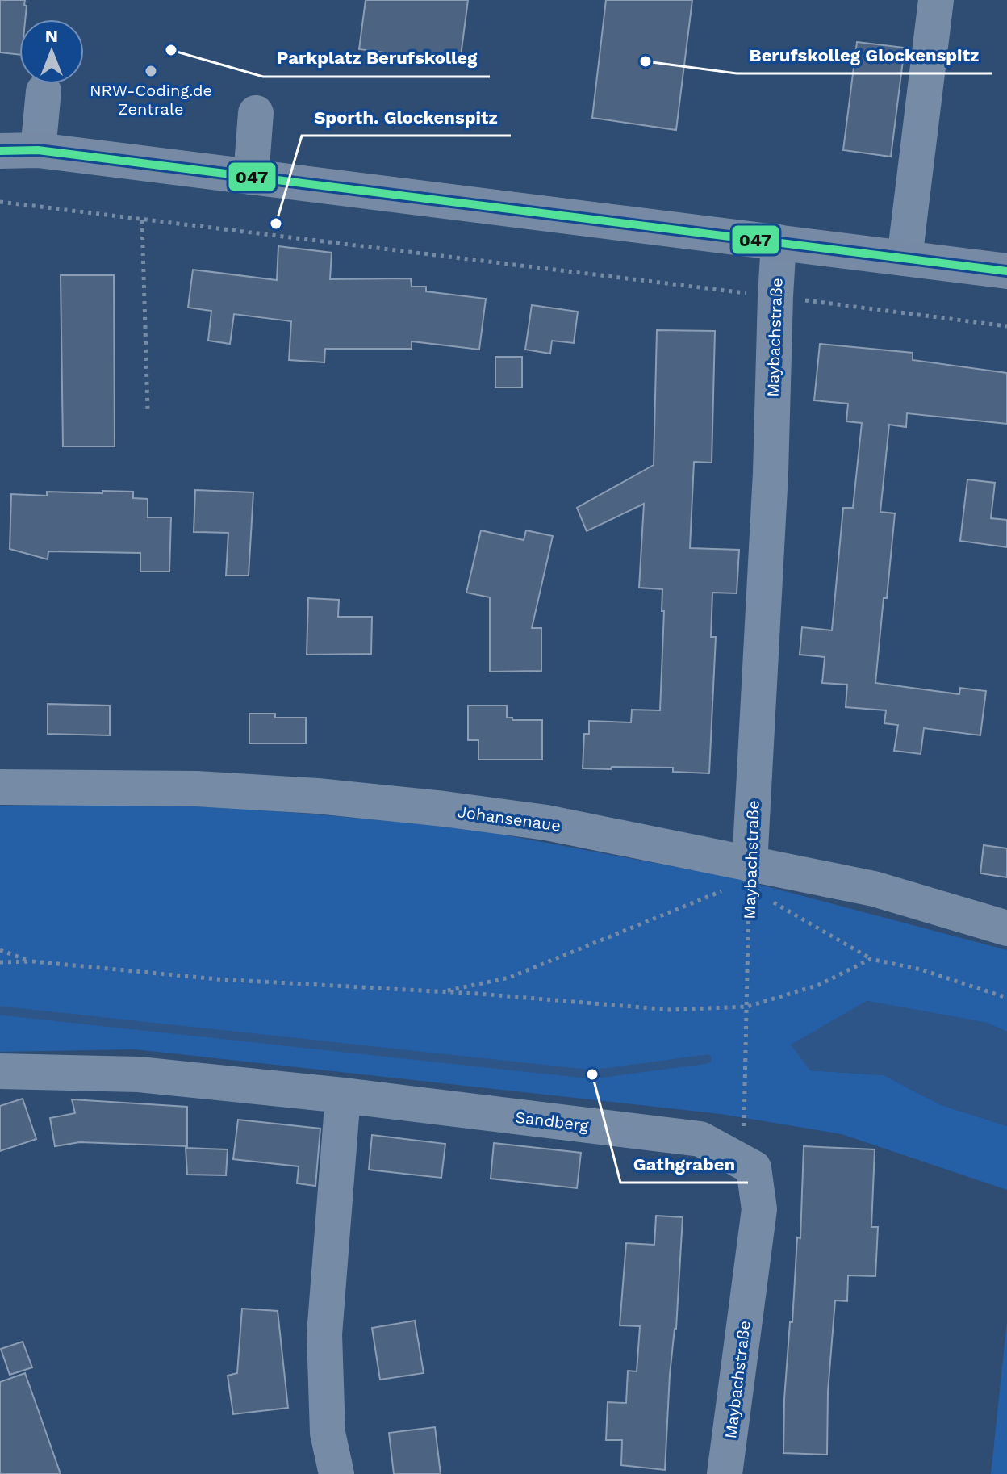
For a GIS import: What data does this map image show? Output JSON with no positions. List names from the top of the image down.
{
  "streets": {
    "street": ["Maybachstraße", "Johansenaue", "Sandberg"]
  },
  "crossings": [
    ["Maybachstraße", "Johansenaue"],
    ["Maybachstraße", "Sandberg"]
  ],
  "places": [
    "Parkplatz Berufskolleg",
    "Berufskolleg Glockenspitz",
    "NRW-Coding.de Zentrale",
    "Sporth. Glockenspitz",
    "Gathgraben"
  ],
  "lines": ["transit line 047"],
  "north": "top"
}
